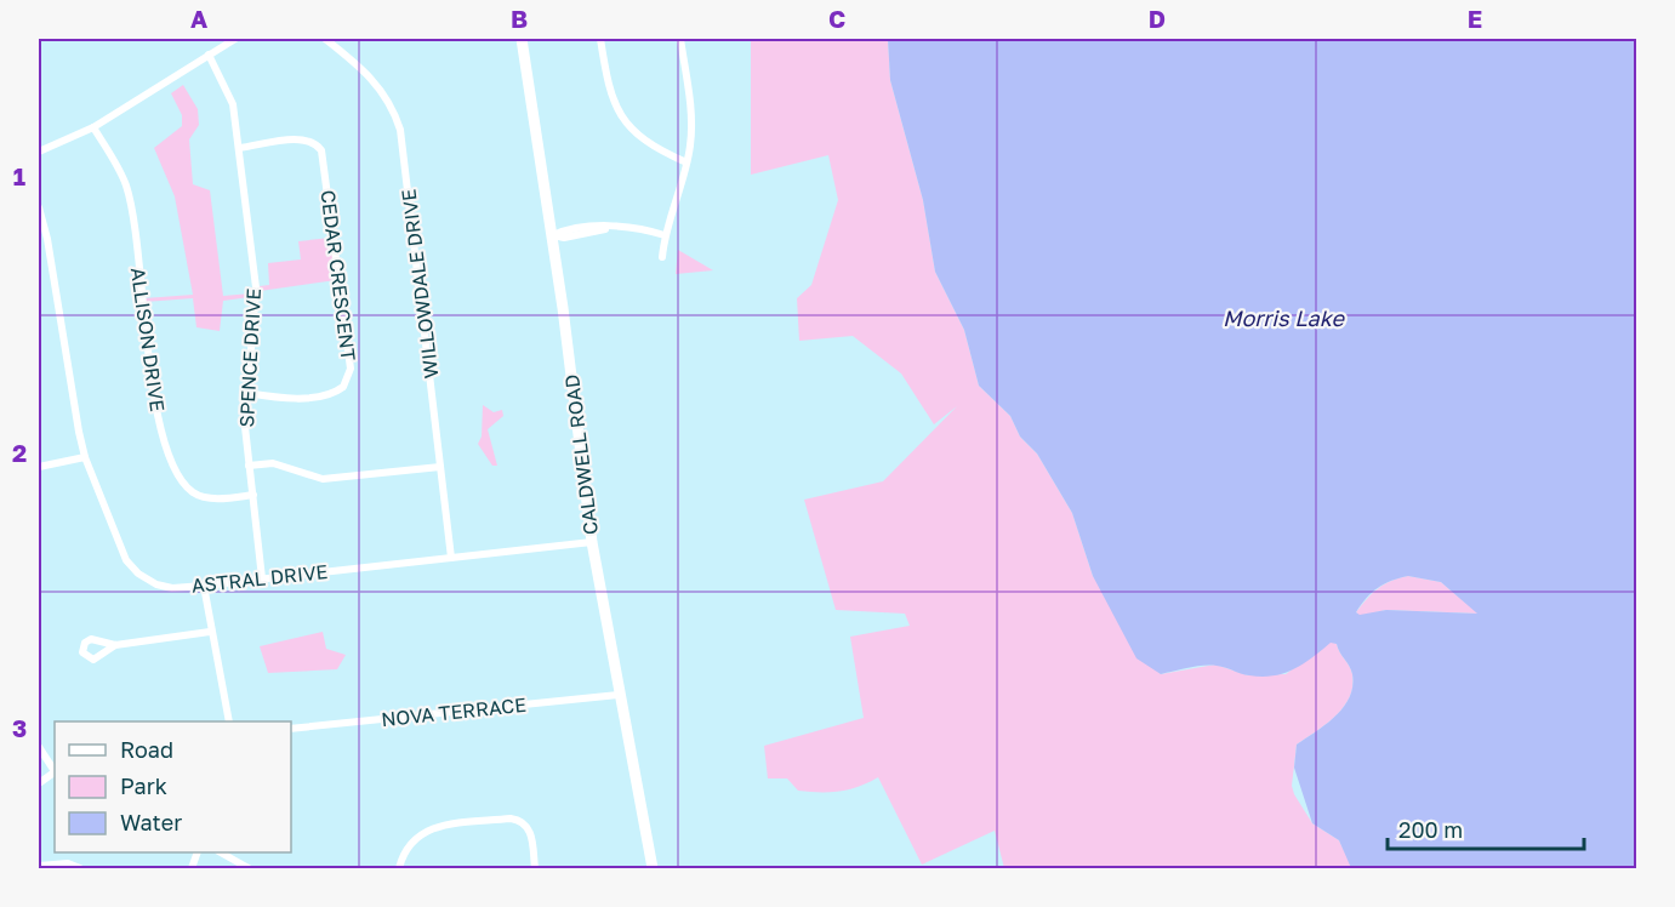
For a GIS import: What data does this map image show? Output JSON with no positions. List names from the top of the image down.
{
  "streets": {
    "street": [
      "CEDAR CRESCENT",
      "WILLOWDALE DRIVE",
      "ALLISON DRIVE",
      "SPENCE DRIVE",
      "CALDWELL ROAD",
      "ASTRAL DRIVE",
      "NOVA TERRACE"
    ]
  },
  "crossings": [
    ["CEDAR CRESCENT", "SPENCE DRIVE"],
    ["WILLOWDALE DRIVE", "ASTRAL DRIVE"],
    ["ALLISON DRIVE", "SPENCE DRIVE"],
    ["SPENCE DRIVE", "ASTRAL DRIVE"],
    ["CALDWELL ROAD", "ASTRAL DRIVE"],
    ["CALDWELL ROAD", "NOVA TERRACE"]
  ],
  "water": ["Morris Lake"],
  "legend": ["Road", "Park", "Water"],
  "scale_bar": "200 m",
  "grid": {
    "columns": [
      "A",
      "B",
      "C",
      "D",
      "E"
    ],
    "rows": ["1", "2", "3"]
  }
}
